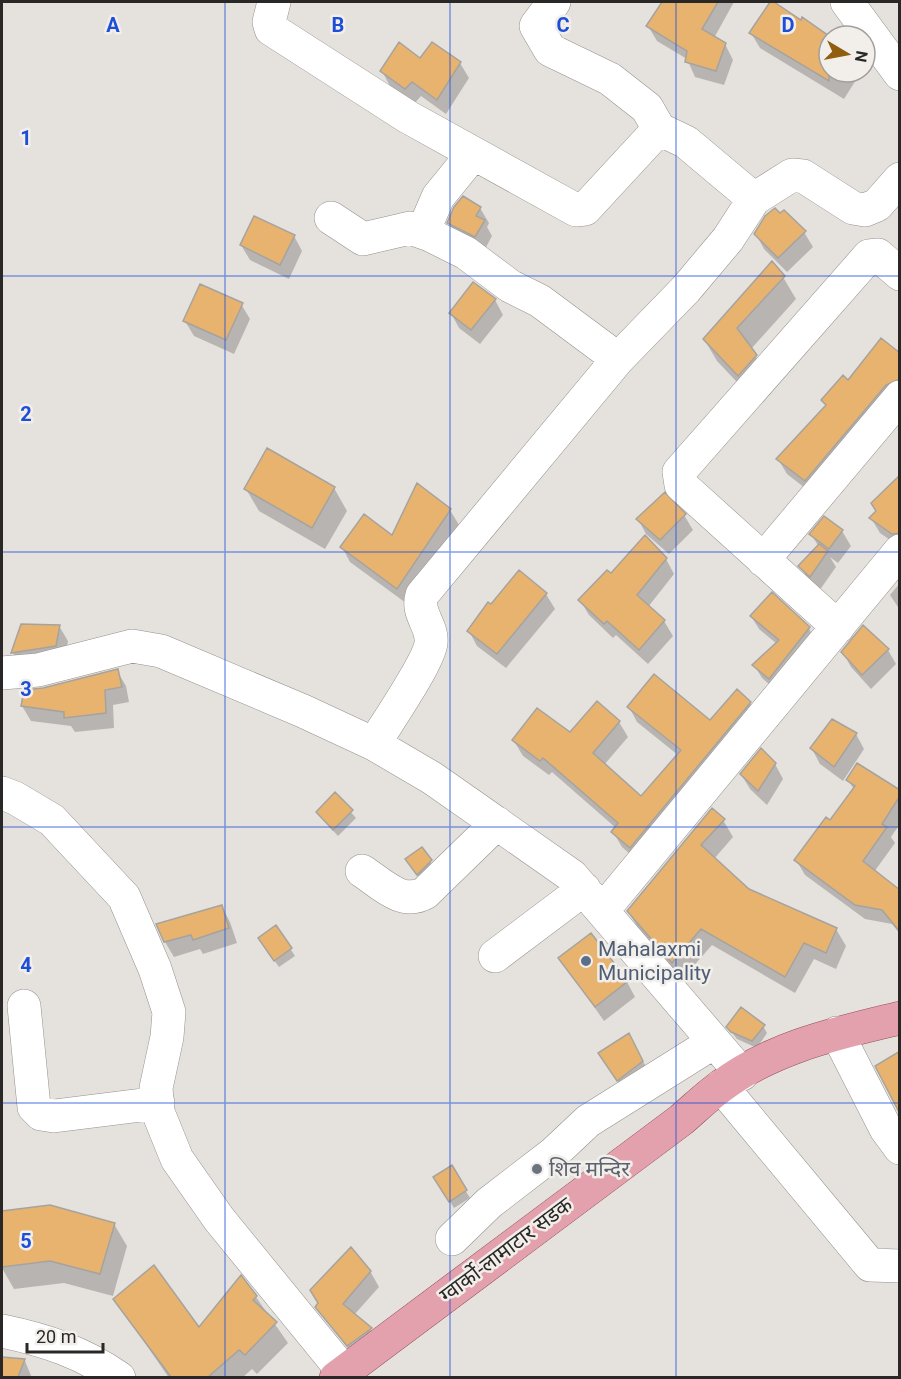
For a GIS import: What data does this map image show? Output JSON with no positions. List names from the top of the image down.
{
  "streets": {
    "main road": ["ग्वार्को-लामाटार सडक"]
  },
  "places": ["Mahalaxmi Municipality", "शिव मन्दिर"],
  "scale_bar": "20 m",
  "north": "right",
  "grid": {
    "columns": [
      "A",
      "B",
      "C",
      "D"
    ],
    "rows": [
      "1",
      "2",
      "3",
      "4",
      "5"
    ]
  }
}
